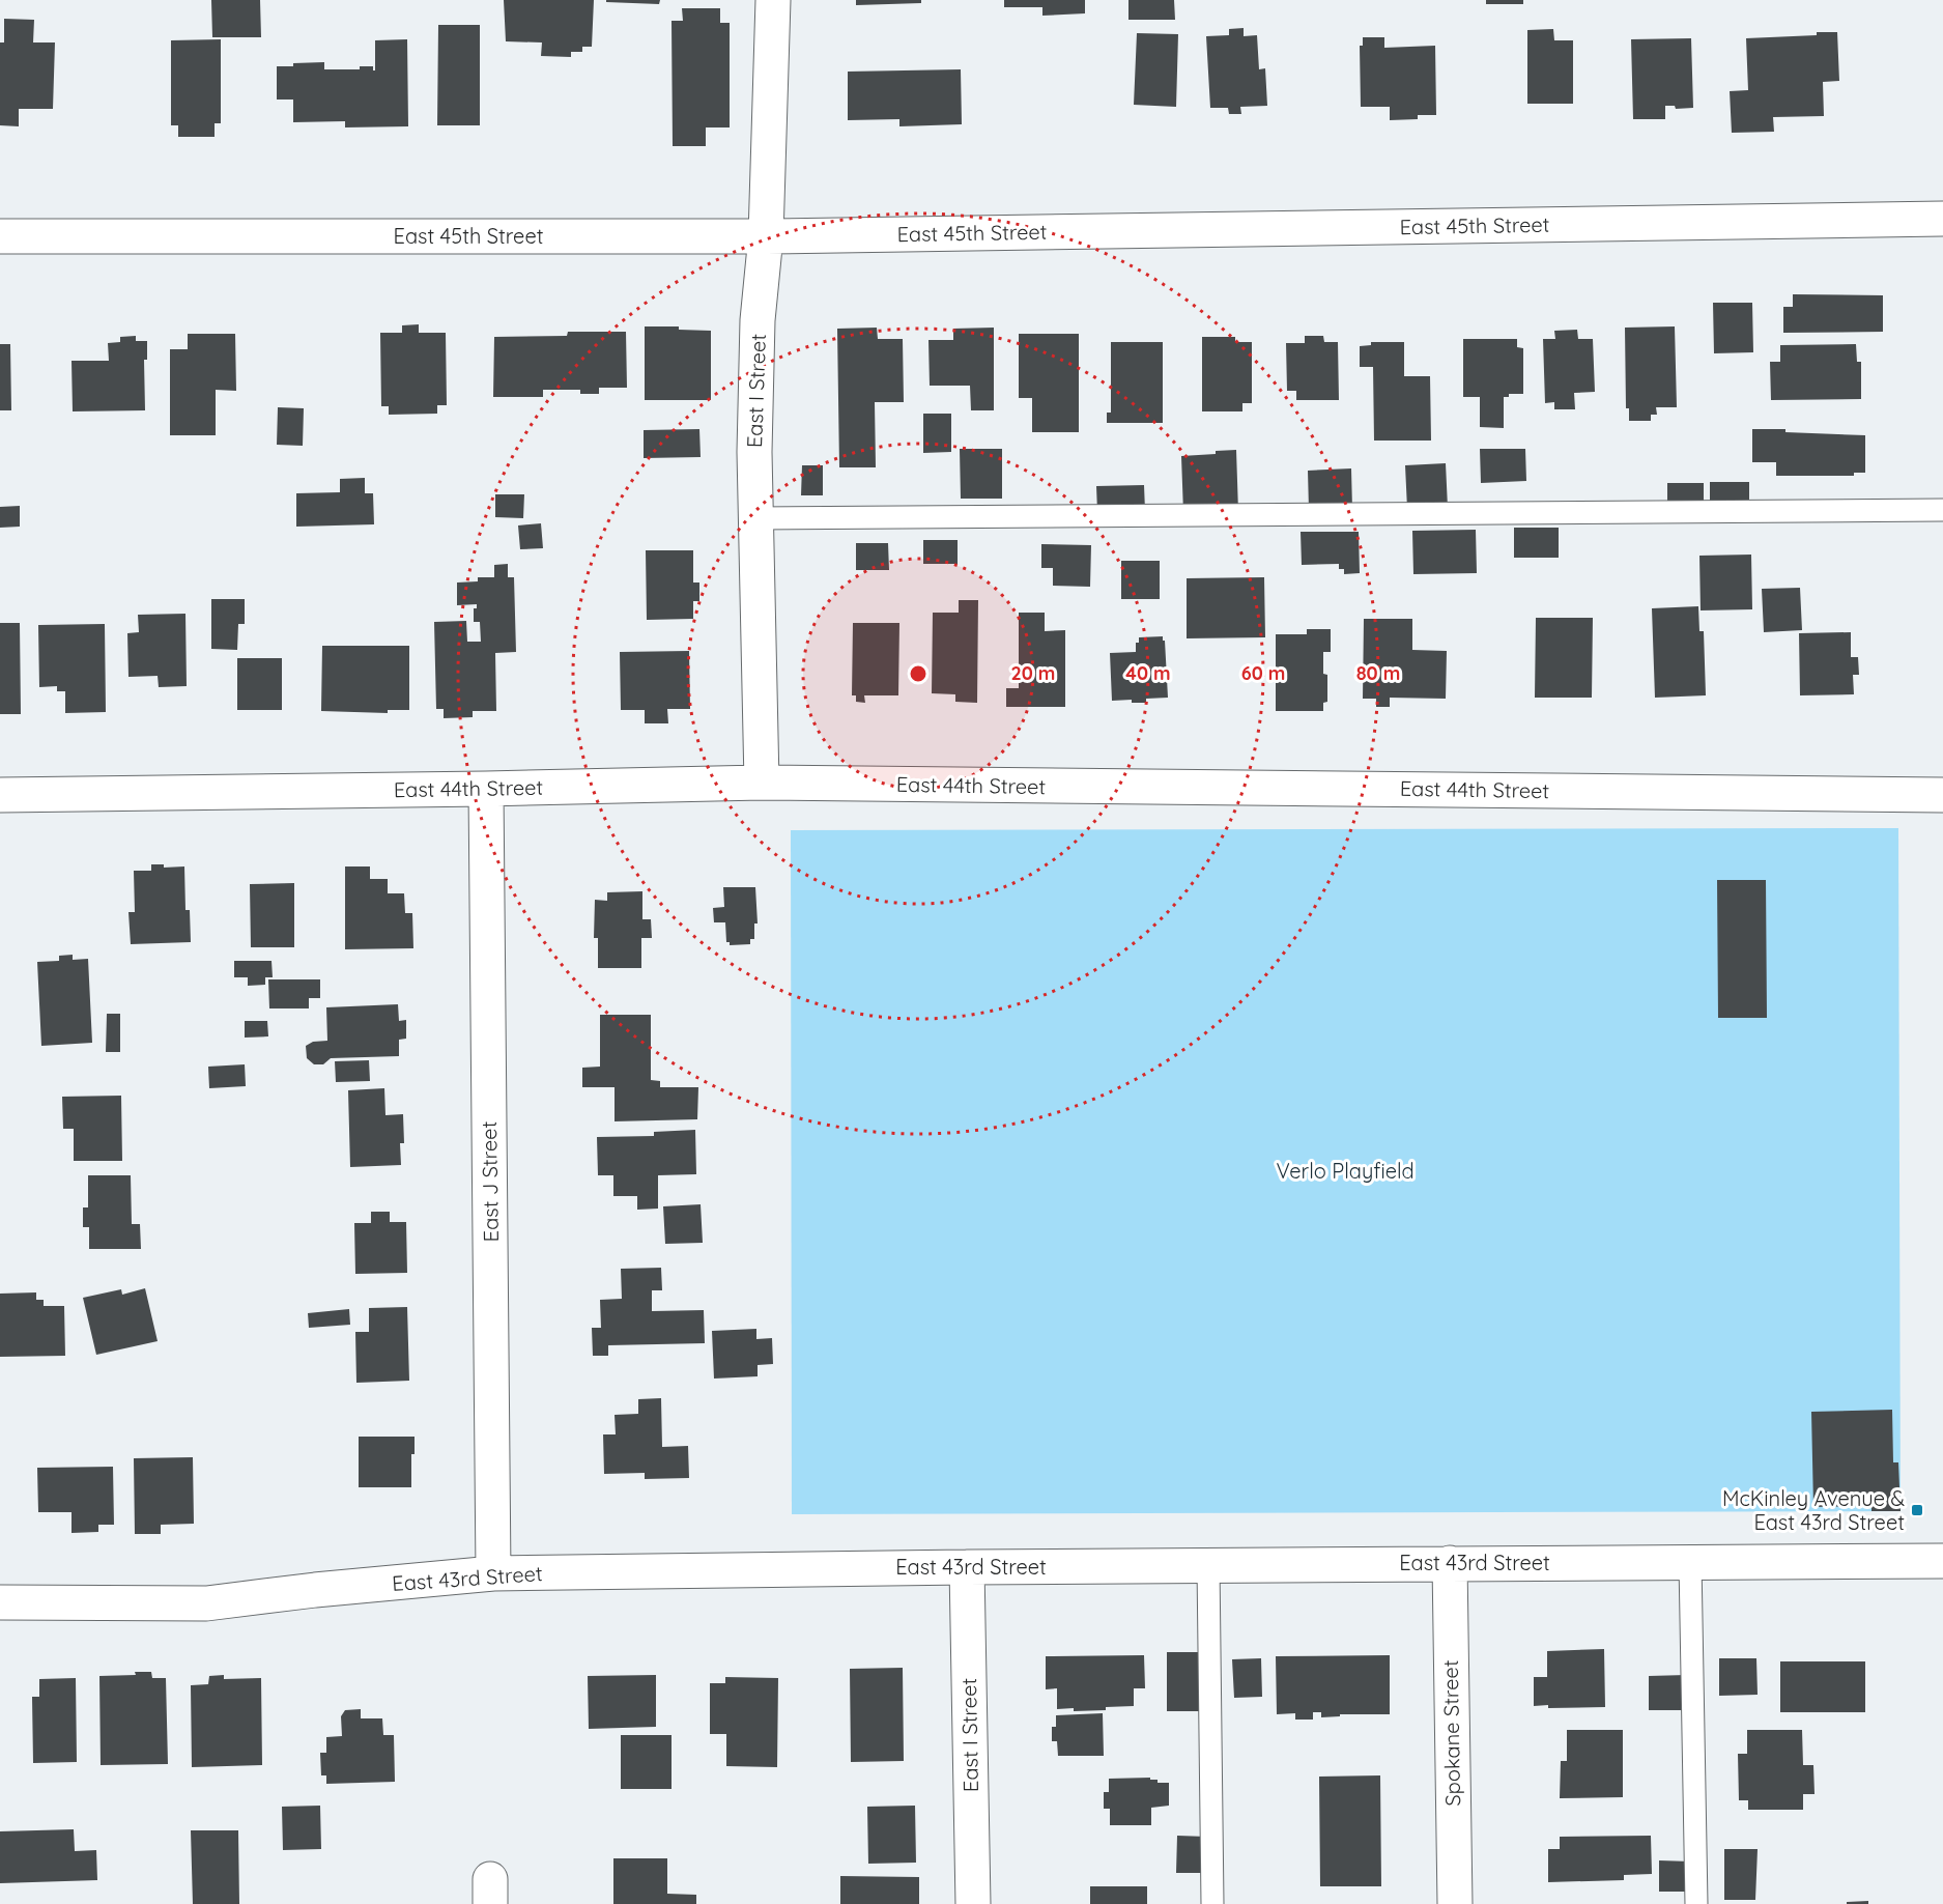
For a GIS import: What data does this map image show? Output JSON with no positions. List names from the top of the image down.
{
  "streets": {
    "street": [
      "East 45th Street",
      "East I Street",
      "East 44th Street",
      "East J Street",
      "East 43rd Street",
      "Spokane Street"
    ]
  },
  "crossings": [
    ["East 45th Street", "East I Street"],
    ["East I Street", "East 44th Street"],
    ["East I Street", "East 43rd Street"],
    ["East 44th Street", "East J Street"],
    ["East J Street", "East 43rd Street"],
    ["East 43rd Street", "Spokane Street"]
  ],
  "parks": ["Verlo Playfield"],
  "places": {
    "transit": ["McKinley Avenue & East 43rd Street"]
  },
  "rings": [
    "20 m",
    "40 m",
    "60 m",
    "80 m"
  ]
}
